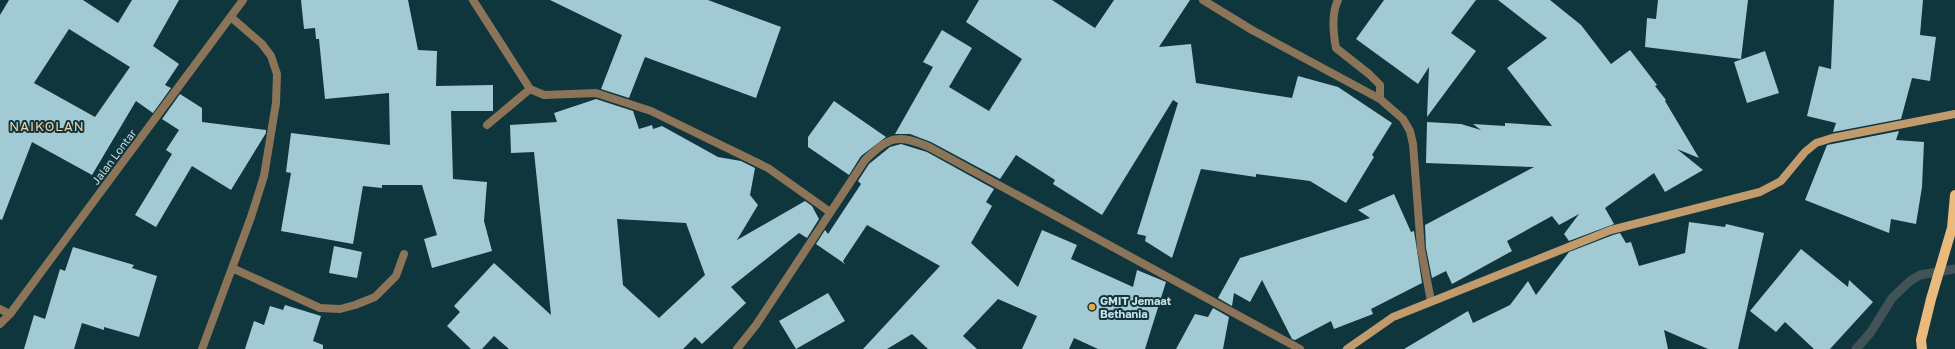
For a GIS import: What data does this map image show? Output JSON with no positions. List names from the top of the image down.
{
  "streets": {
    "street": ["Jalan Lontar"]
  },
  "districts": ["NAIKOLAN"],
  "places": ["GMIT Jemaat Bethania"]
}
